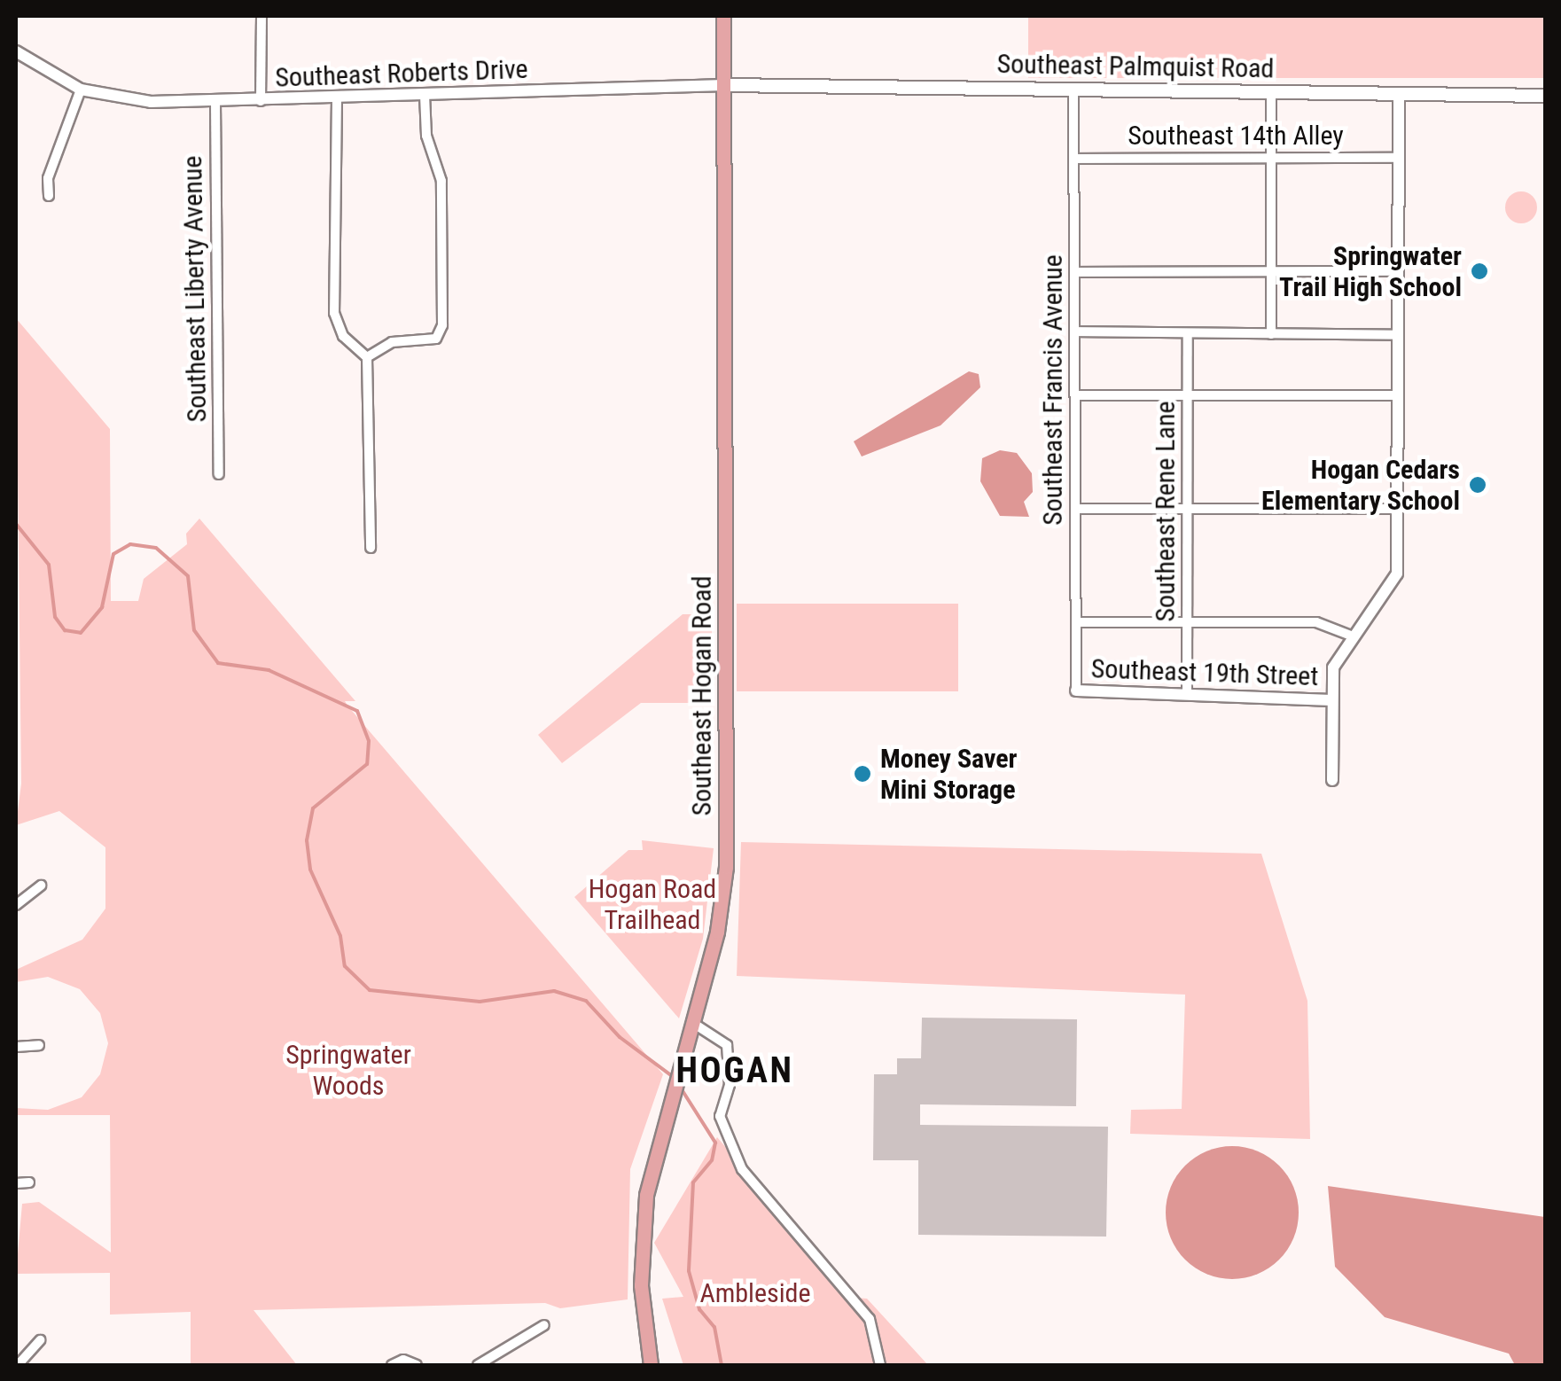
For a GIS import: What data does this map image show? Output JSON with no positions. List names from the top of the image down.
{
  "streets": {
    "main road": ["Southeast Palmquist Road", "Southeast Hogan Road"],
    "street": [
      "Southeast Roberts Drive",
      "Southeast 14th Alley",
      "Southeast Liberty Avenue",
      "Southeast Francis Avenue",
      "Southeast Rene Lane",
      "Southeast 19th Street"
    ]
  },
  "crossings": [
    ["Southeast Palmquist Road", "Southeast Roberts Drive"],
    ["Southeast Palmquist Road", "Southeast Francis Avenue"],
    ["Southeast Palmquist Road", "Southeast Hogan Road"],
    ["Southeast Roberts Drive", "Southeast Liberty Avenue"],
    ["Southeast Roberts Drive", "Southeast Hogan Road"],
    ["Southeast 14th Alley", "Southeast Francis Avenue"],
    ["Southeast Francis Avenue", "Southeast 19th Street"],
    ["Southeast Rene Lane", "Southeast 19th Street"]
  ],
  "districts": ["HOGAN"],
  "parks": ["Hogan Road Trailhead", "Springwater Woods", "Ambleside"],
  "places": ["Springwater Trail High School", "Hogan Cedars Elementary School", "Money Saver Mini Storage"]
}
